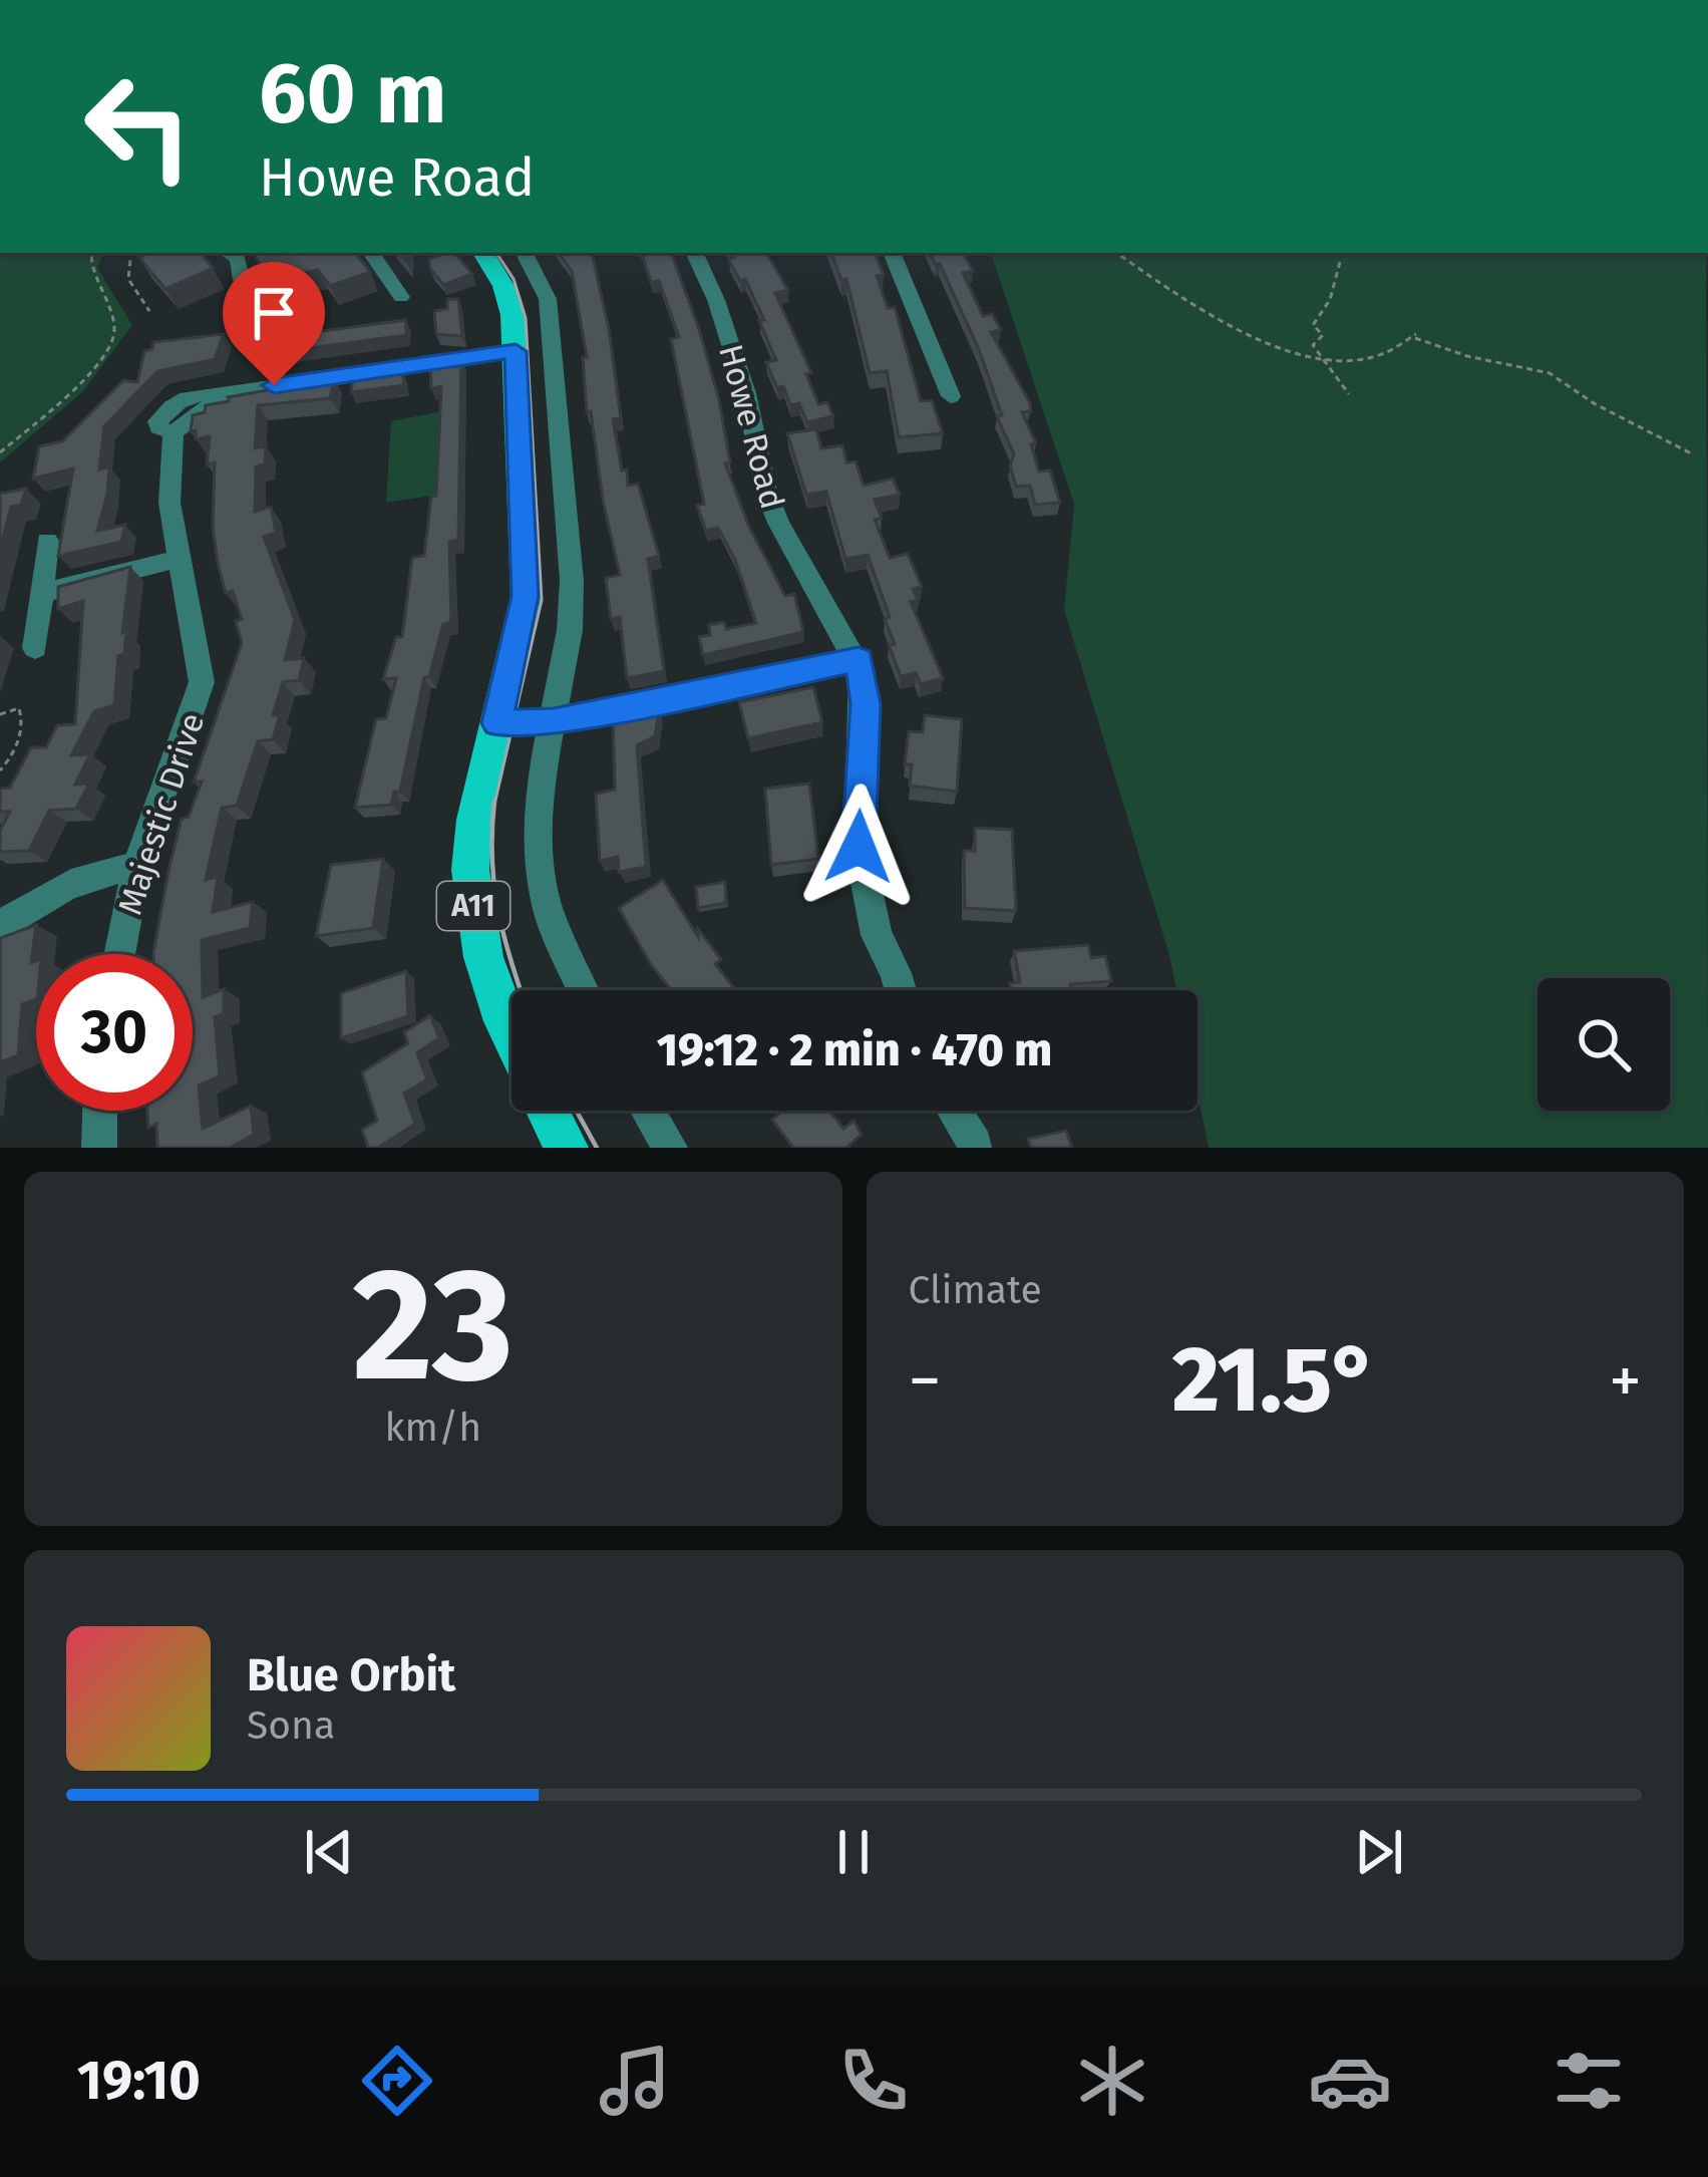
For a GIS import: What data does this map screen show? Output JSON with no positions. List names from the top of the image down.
{
  "streets": {
    "main road": ["A11"],
    "street": ["Howe Road", "Majestic Drive"]
  },
  "crossings": [
    ["Majestic Drive", "A11"]
  ],
  "page": {
    "turn": ["60 m", "Howe Road"],
    "limit": "30",
    "trip": "19:12 · 2 min · 470 m",
    "tile": [
      ["23", "km/h"],
      "Climate"
    ],
    "heat": ["−", "21.5°", "+"],
    "song": ["Blue Orbit", "Sona"],
    "tabs": "19:10"
  }
}
